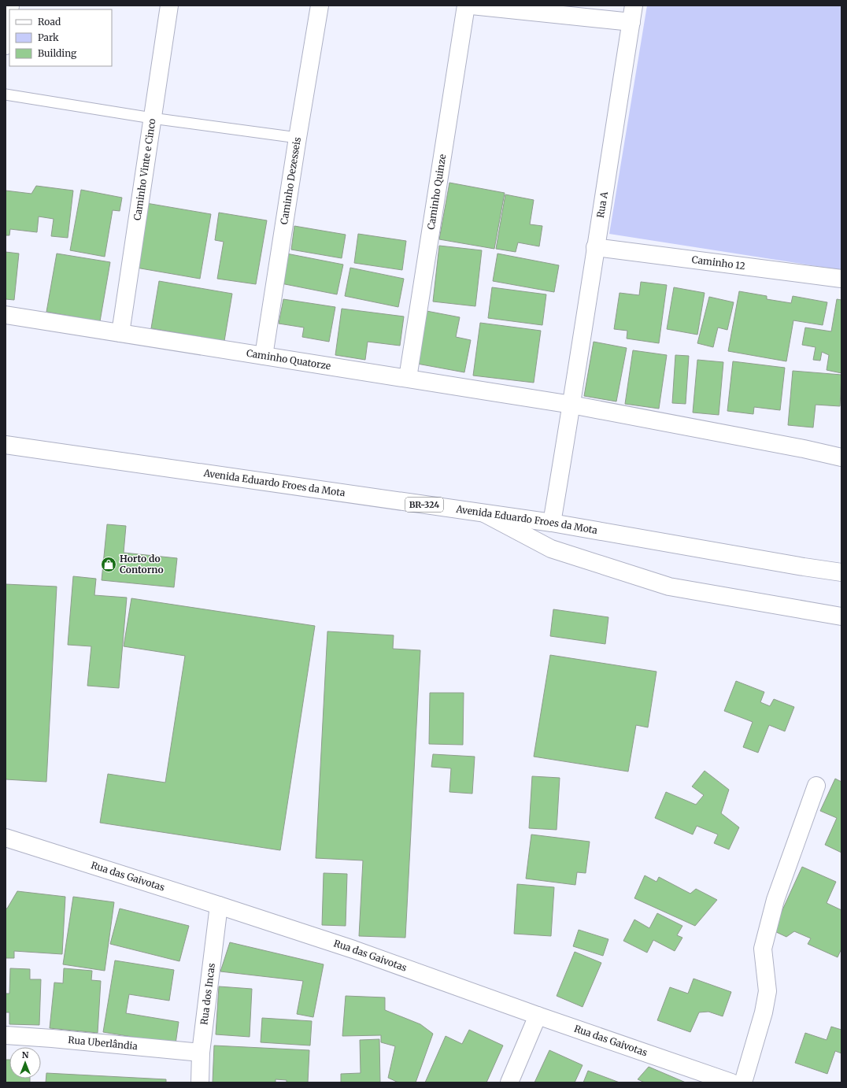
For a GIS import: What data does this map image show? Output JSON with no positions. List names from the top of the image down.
{
  "streets": {
    "main road": [
      "Caminho Vinte e Cinco",
      "Caminho Dezesseis",
      "Caminho Quinze",
      "Rua A",
      "Caminho 12",
      "Caminho Quatorze",
      "Avenida Eduardo Froes da Mota",
      "BR-324",
      "Rua das Gaivotas",
      "Rua dos Incas",
      "Rua Uberlândia"
    ]
  },
  "crossings": [
    ["Caminho Vinte e Cinco", "Caminho Quatorze"],
    ["Caminho Dezesseis", "Caminho Quatorze"],
    ["Caminho Quinze", "Caminho Quatorze"],
    ["Rua A", "Caminho 12"],
    ["Rua A", "Caminho Quatorze"],
    ["Rua A", "Avenida Eduardo Froes da Mota"],
    ["Rua das Gaivotas", "Rua dos Incas"],
    ["Rua dos Incas", "Rua Uberlândia"]
  ],
  "places": {
    "shop": ["Horto do Contorno"]
  },
  "legend": ["Road", "Park", "Building"],
  "north": "top"
}
